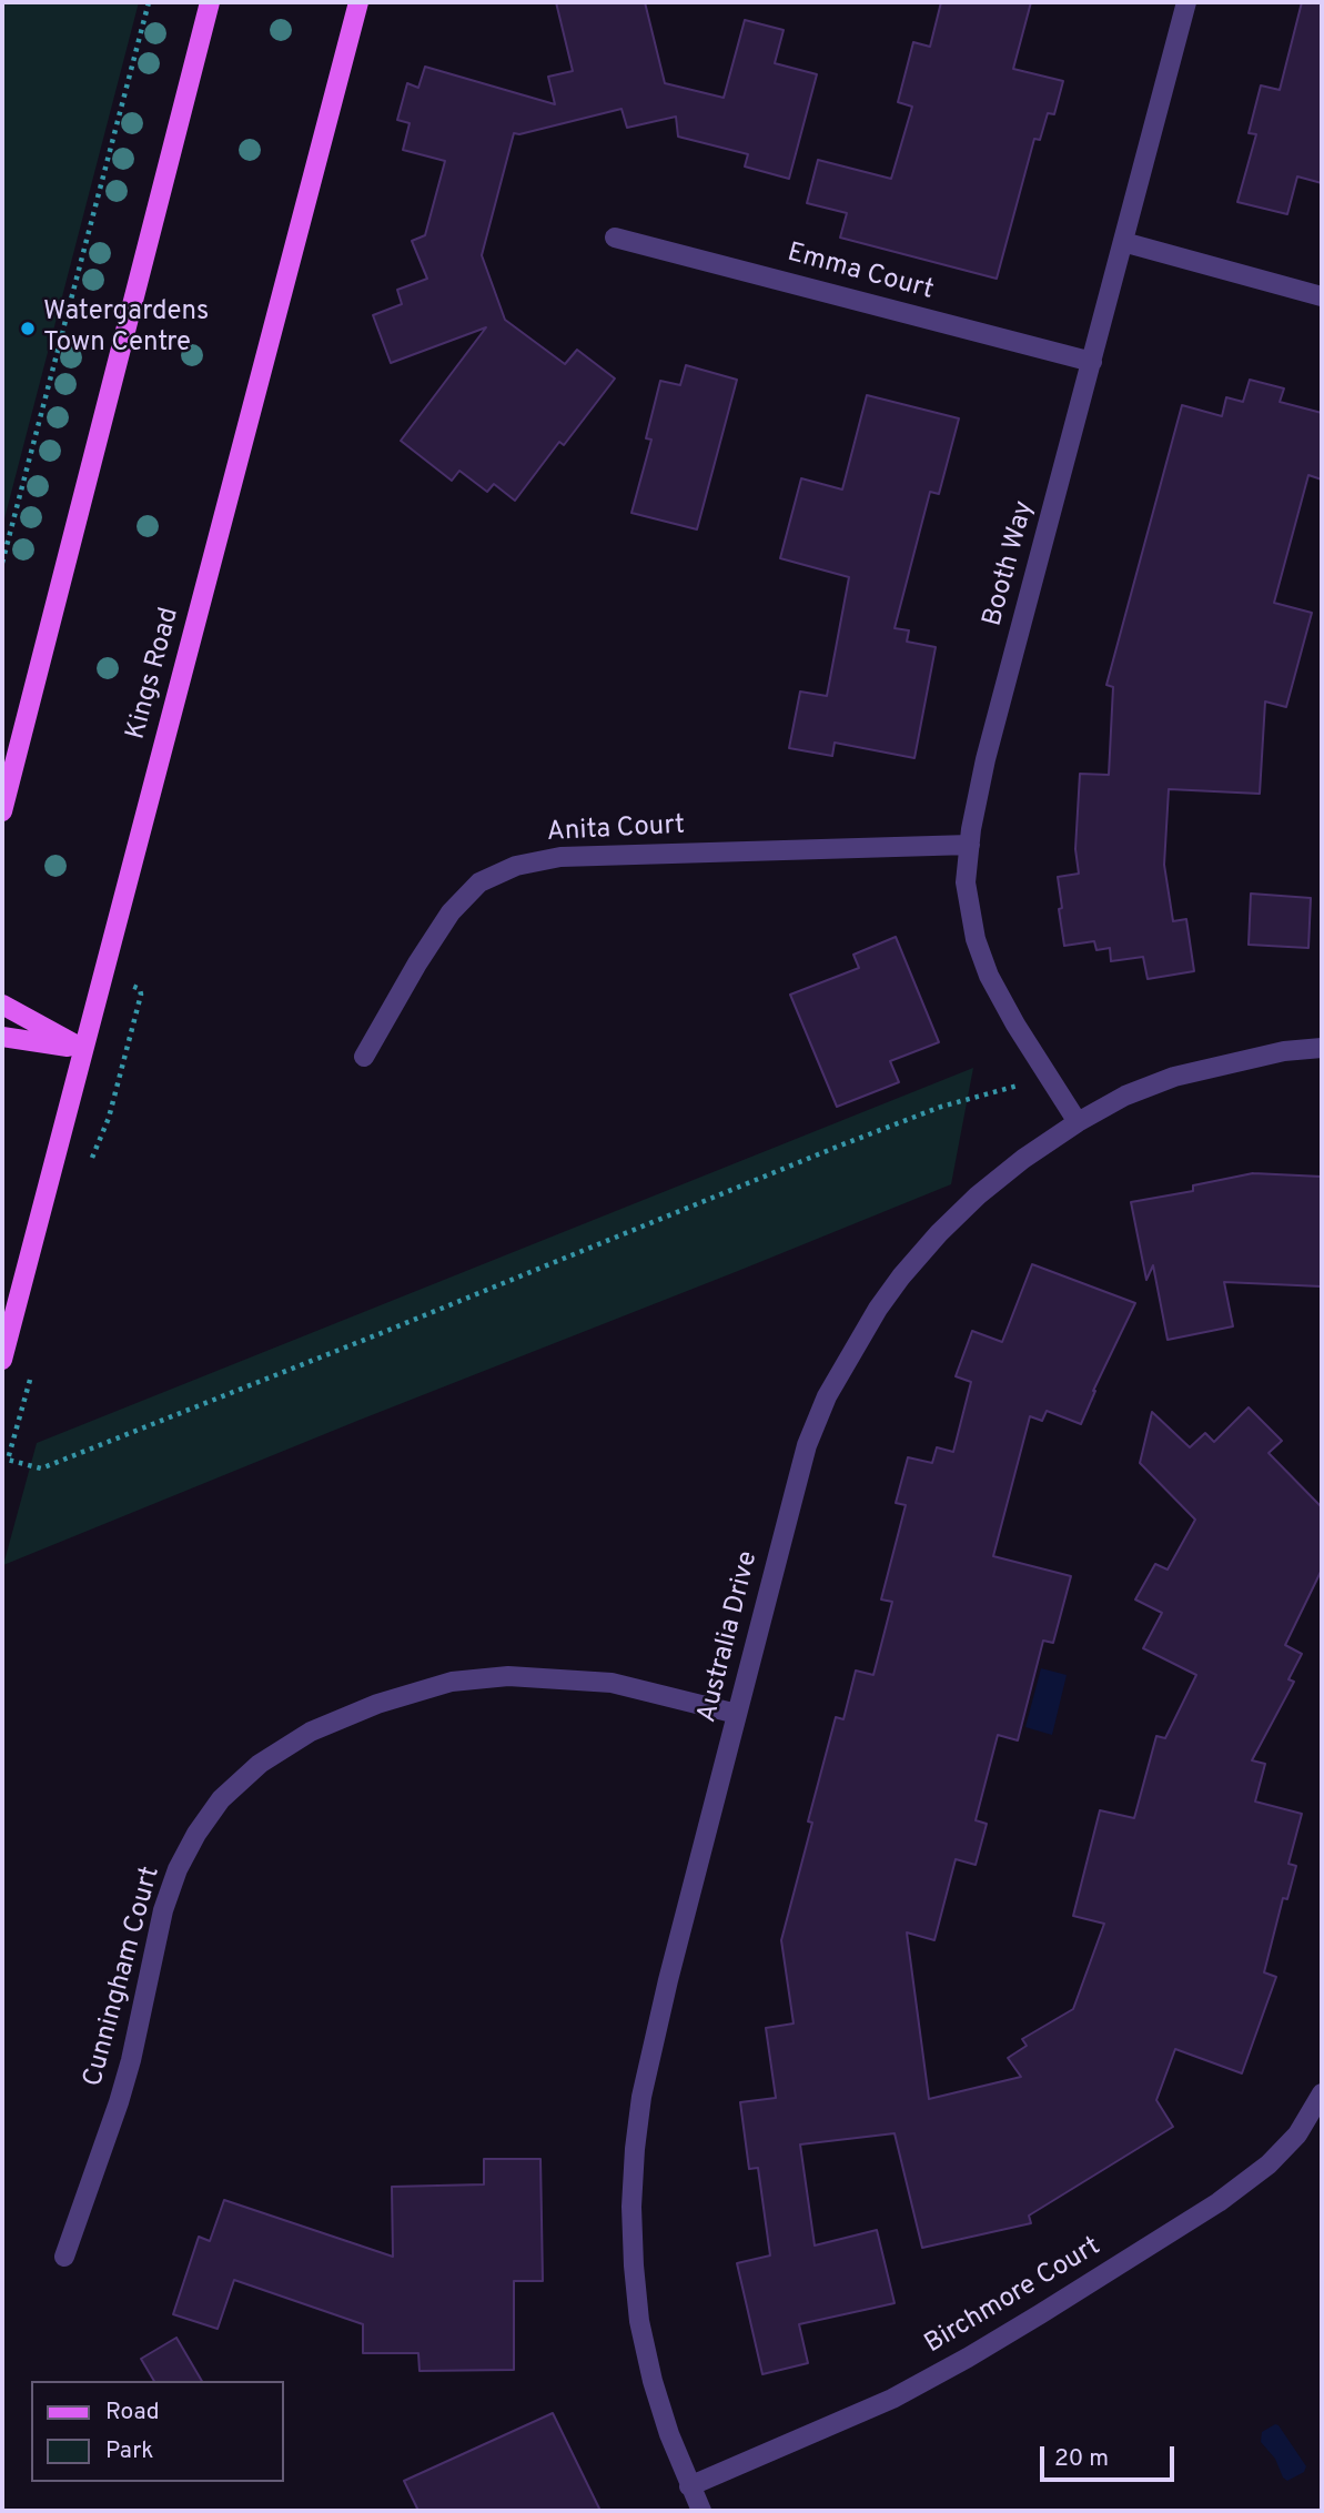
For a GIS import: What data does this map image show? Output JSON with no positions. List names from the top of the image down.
{
  "streets": {
    "main road": ["Kings Road"],
    "street": [
      "Emma Court",
      "Booth Way",
      "Anita Court",
      "Australia Drive",
      "Cunningham Court",
      "Birchmore Court"
    ]
  },
  "crossings": [
    ["Emma Court", "Booth Way"],
    ["Booth Way", "Anita Court"],
    ["Booth Way", "Australia Drive"],
    ["Australia Drive", "Cunningham Court"],
    ["Australia Drive", "Birchmore Court"]
  ],
  "places": ["Watergardens Town Centre"],
  "legend": ["Road", "Park"],
  "scale_bar": "20 m"
}
